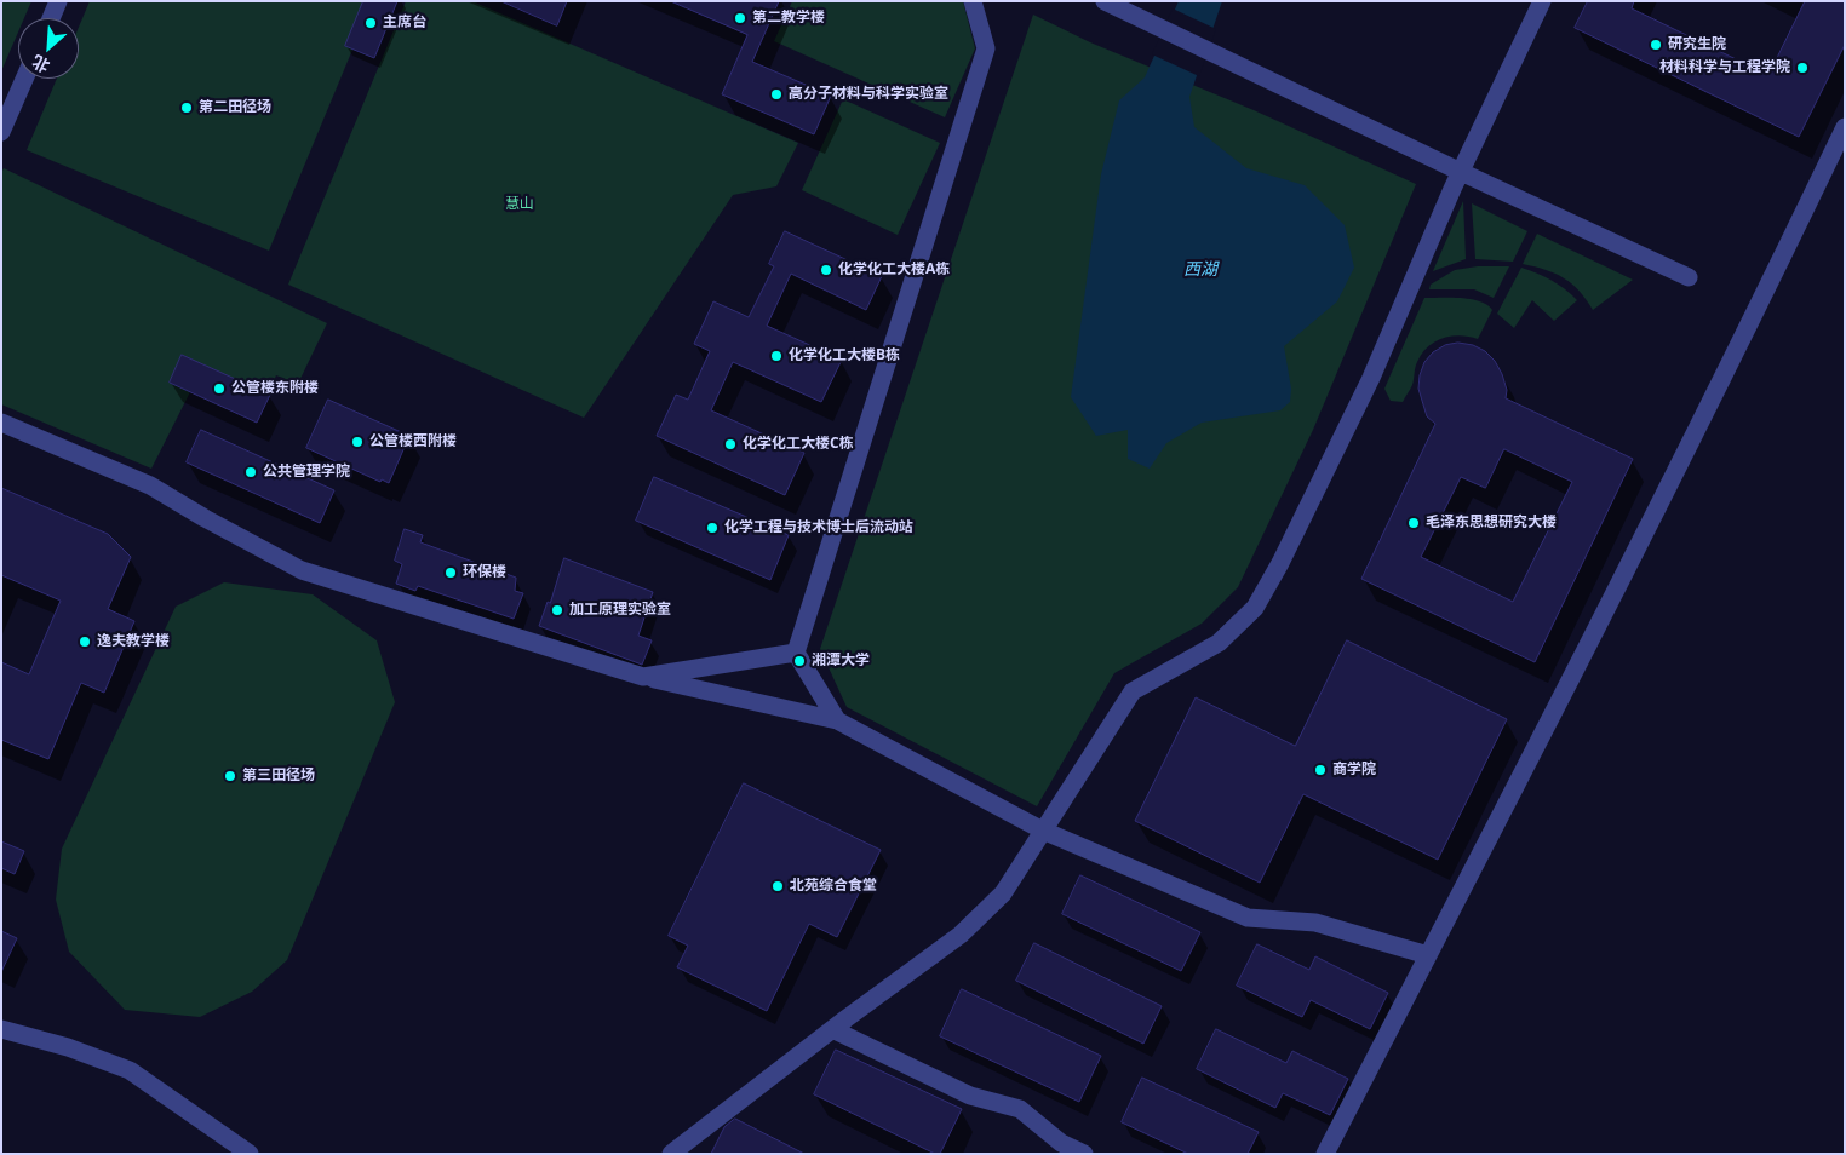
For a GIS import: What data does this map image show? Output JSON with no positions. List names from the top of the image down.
{
  "water": ["西湖"],
  "parks": ["慧山"],
  "places": [
    "第二教学楼",
    "主席台",
    "研究生院",
    "材料科学与工程学院",
    "高分子材料与科学实验室",
    "第二田径场",
    "化学化工大楼A栋",
    "化学化工大楼B栋",
    "公管楼东附楼",
    "公管楼西附楼",
    "化学化工大楼C栋",
    "公共管理学院",
    "毛泽东思想研究大楼",
    "化学工程与技术博士后流动站",
    "环保楼",
    "加工原理实验室",
    "逸夫教学楼",
    "湘潭大学",
    "商学院",
    "第三田径场",
    "北苑综合食堂"
  ],
  "north": "bottom left"
}
